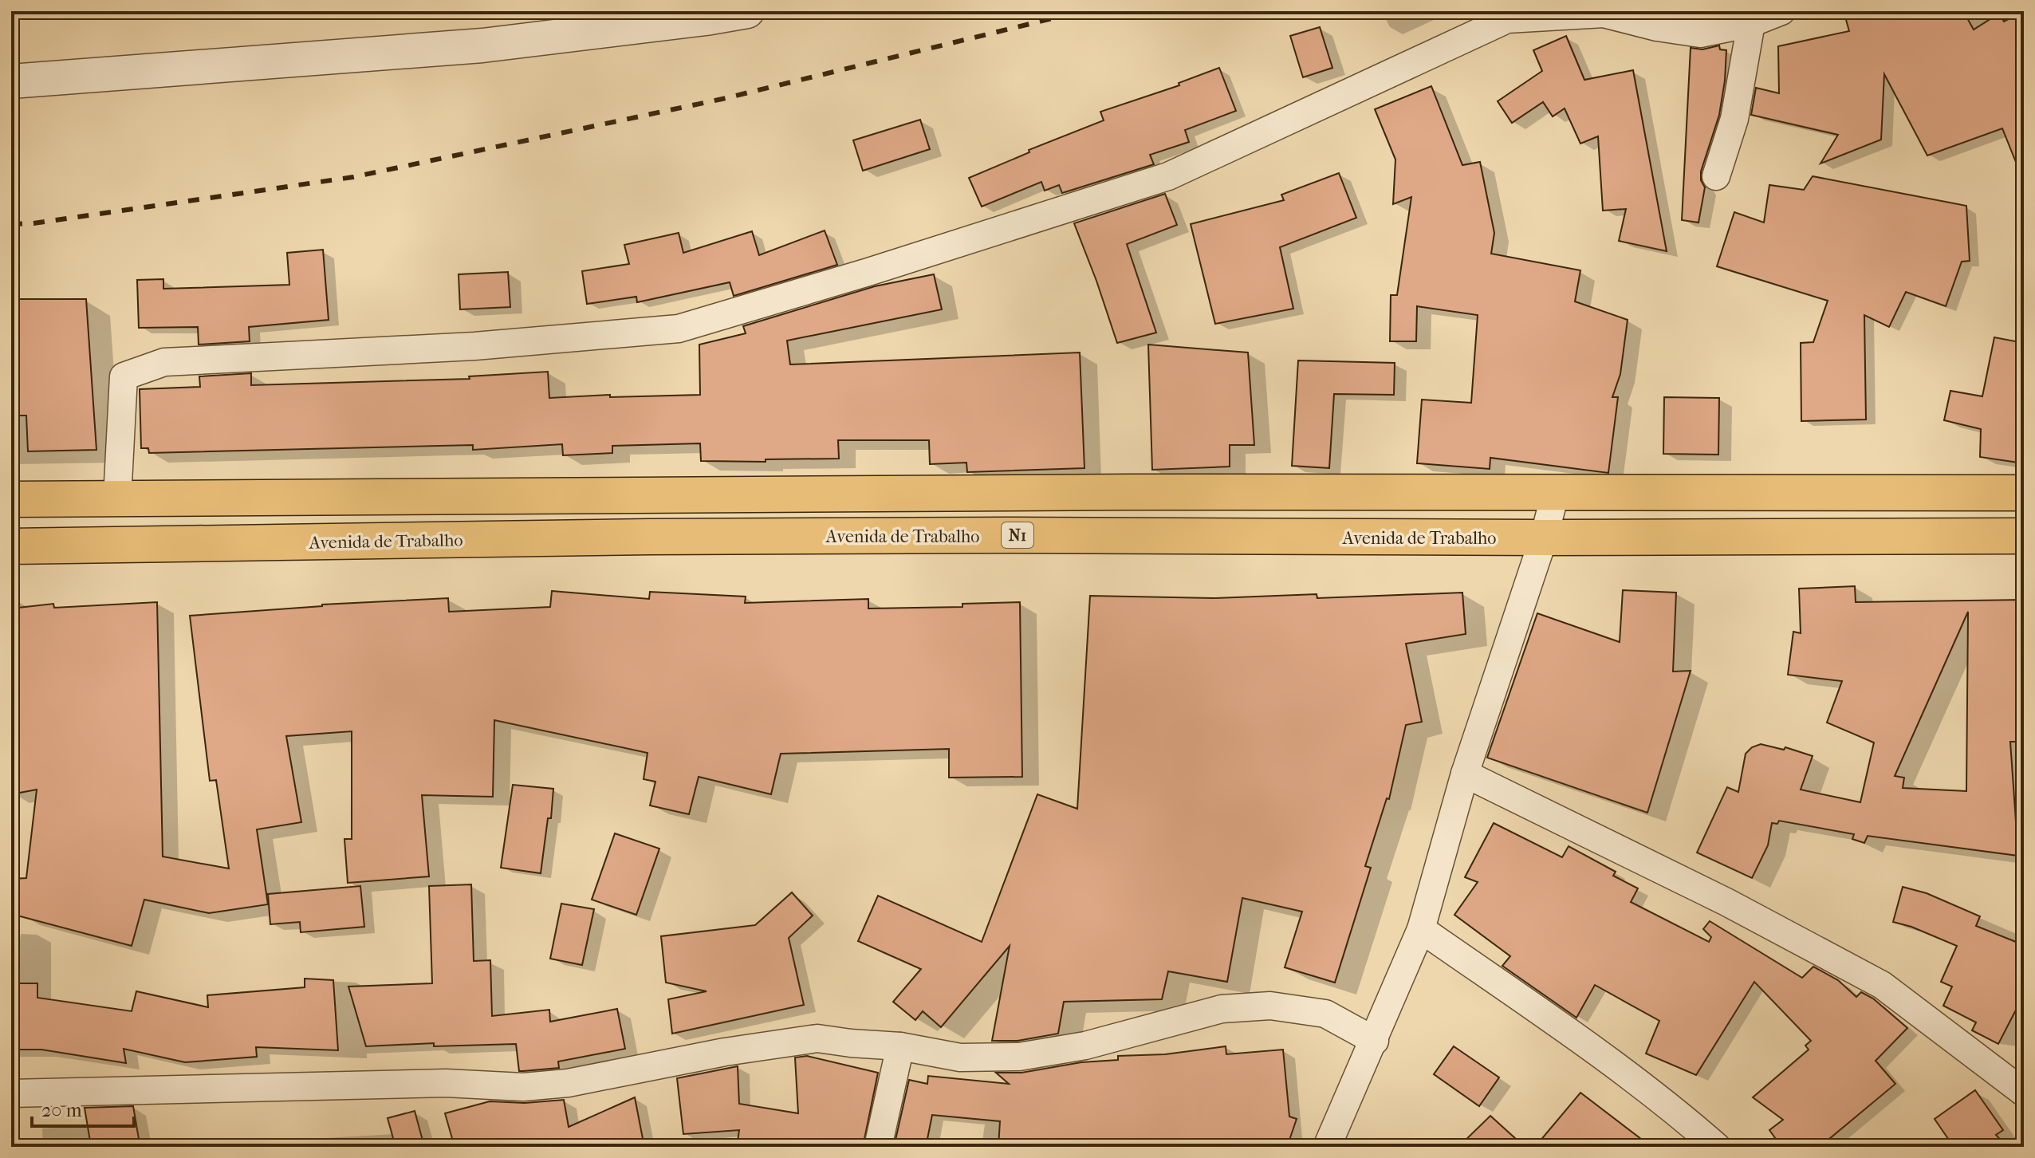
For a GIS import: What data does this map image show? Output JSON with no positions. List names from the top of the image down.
{
  "streets": {
    "highway": ["N1", "Avenida de Trabalho"]
  },
  "scale_bar": "20 m"
}
